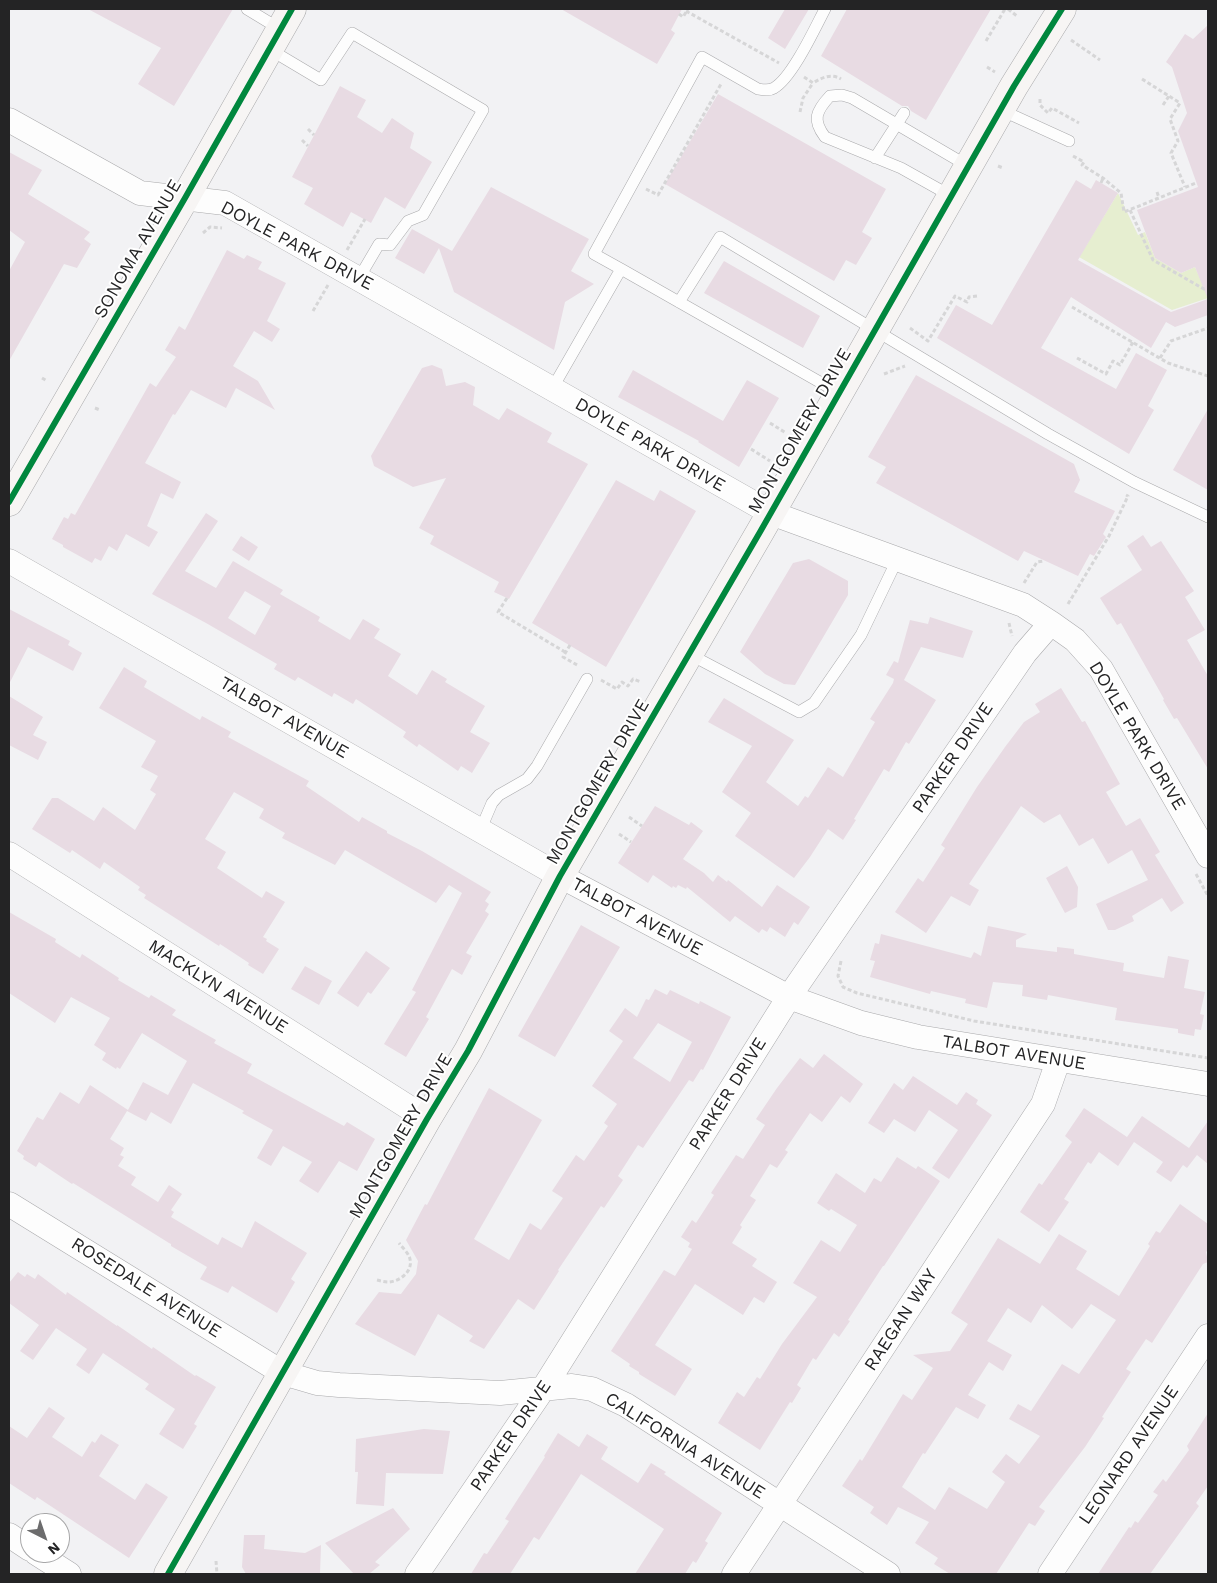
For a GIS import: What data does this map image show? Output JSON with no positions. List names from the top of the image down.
{
  "streets": {
    "main road": ["SONOMA AVENUE", "MONTGOMERY DRIVE"],
    "street": [
      "DOYLE PARK DRIVE",
      "TALBOT AVENUE",
      "PARKER DRIVE",
      "MACKLYN AVENUE",
      "ROSEDALE AVENUE",
      "RAEGAN WAY",
      "CALIFORNIA AVENUE",
      "LEONARD AVENUE"
    ]
  },
  "crossings": [
    ["DOYLE PARK DRIVE", "SONOMA AVENUE"],
    ["DOYLE PARK DRIVE", "MONTGOMERY DRIVE"],
    ["DOYLE PARK DRIVE", "PARKER DRIVE"],
    ["MONTGOMERY DRIVE", "TALBOT AVENUE"],
    ["MONTGOMERY DRIVE", "MACKLYN AVENUE"],
    ["MONTGOMERY DRIVE", "ROSEDALE AVENUE"],
    ["MONTGOMERY DRIVE", "CALIFORNIA AVENUE"],
    ["TALBOT AVENUE", "PARKER DRIVE"],
    ["TALBOT AVENUE", "RAEGAN WAY"],
    ["PARKER DRIVE", "CALIFORNIA AVENUE"],
    ["ROSEDALE AVENUE", "CALIFORNIA AVENUE"],
    ["RAEGAN WAY", "CALIFORNIA AVENUE"]
  ],
  "north": "bottom right"
}
